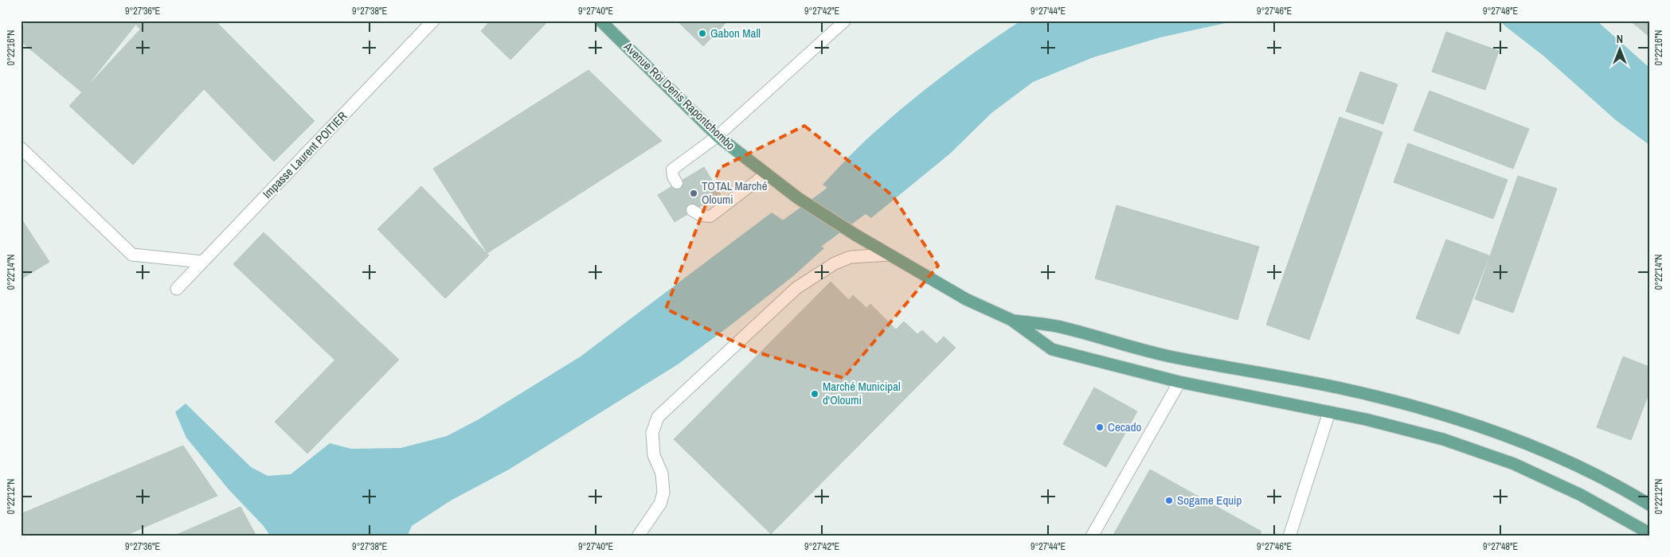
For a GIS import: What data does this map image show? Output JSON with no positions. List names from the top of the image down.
{
  "streets": {
    "main road": ["Avenue Roi Denis Rapontchombo"],
    "street": ["Impasse Laurent POITIER"]
  },
  "places": [
    "Gabon Mall",
    "TOTAL Marché Oloumi",
    "Marché Municipal d'Oloumi",
    "Cecado",
    "Sogame Equip"
  ],
  "north": "top",
  "coordinates": [
    "9°27'36\"E",
    "9°27'38\"E",
    "9°27'40\"E",
    "9°27'42\"E",
    "9°27'44\"E",
    "9°27'46\"E",
    "9°27'48\"E",
    "0°22'16\"N",
    "0°22'14\"N",
    "0°22'12\"N"
  ]
}
